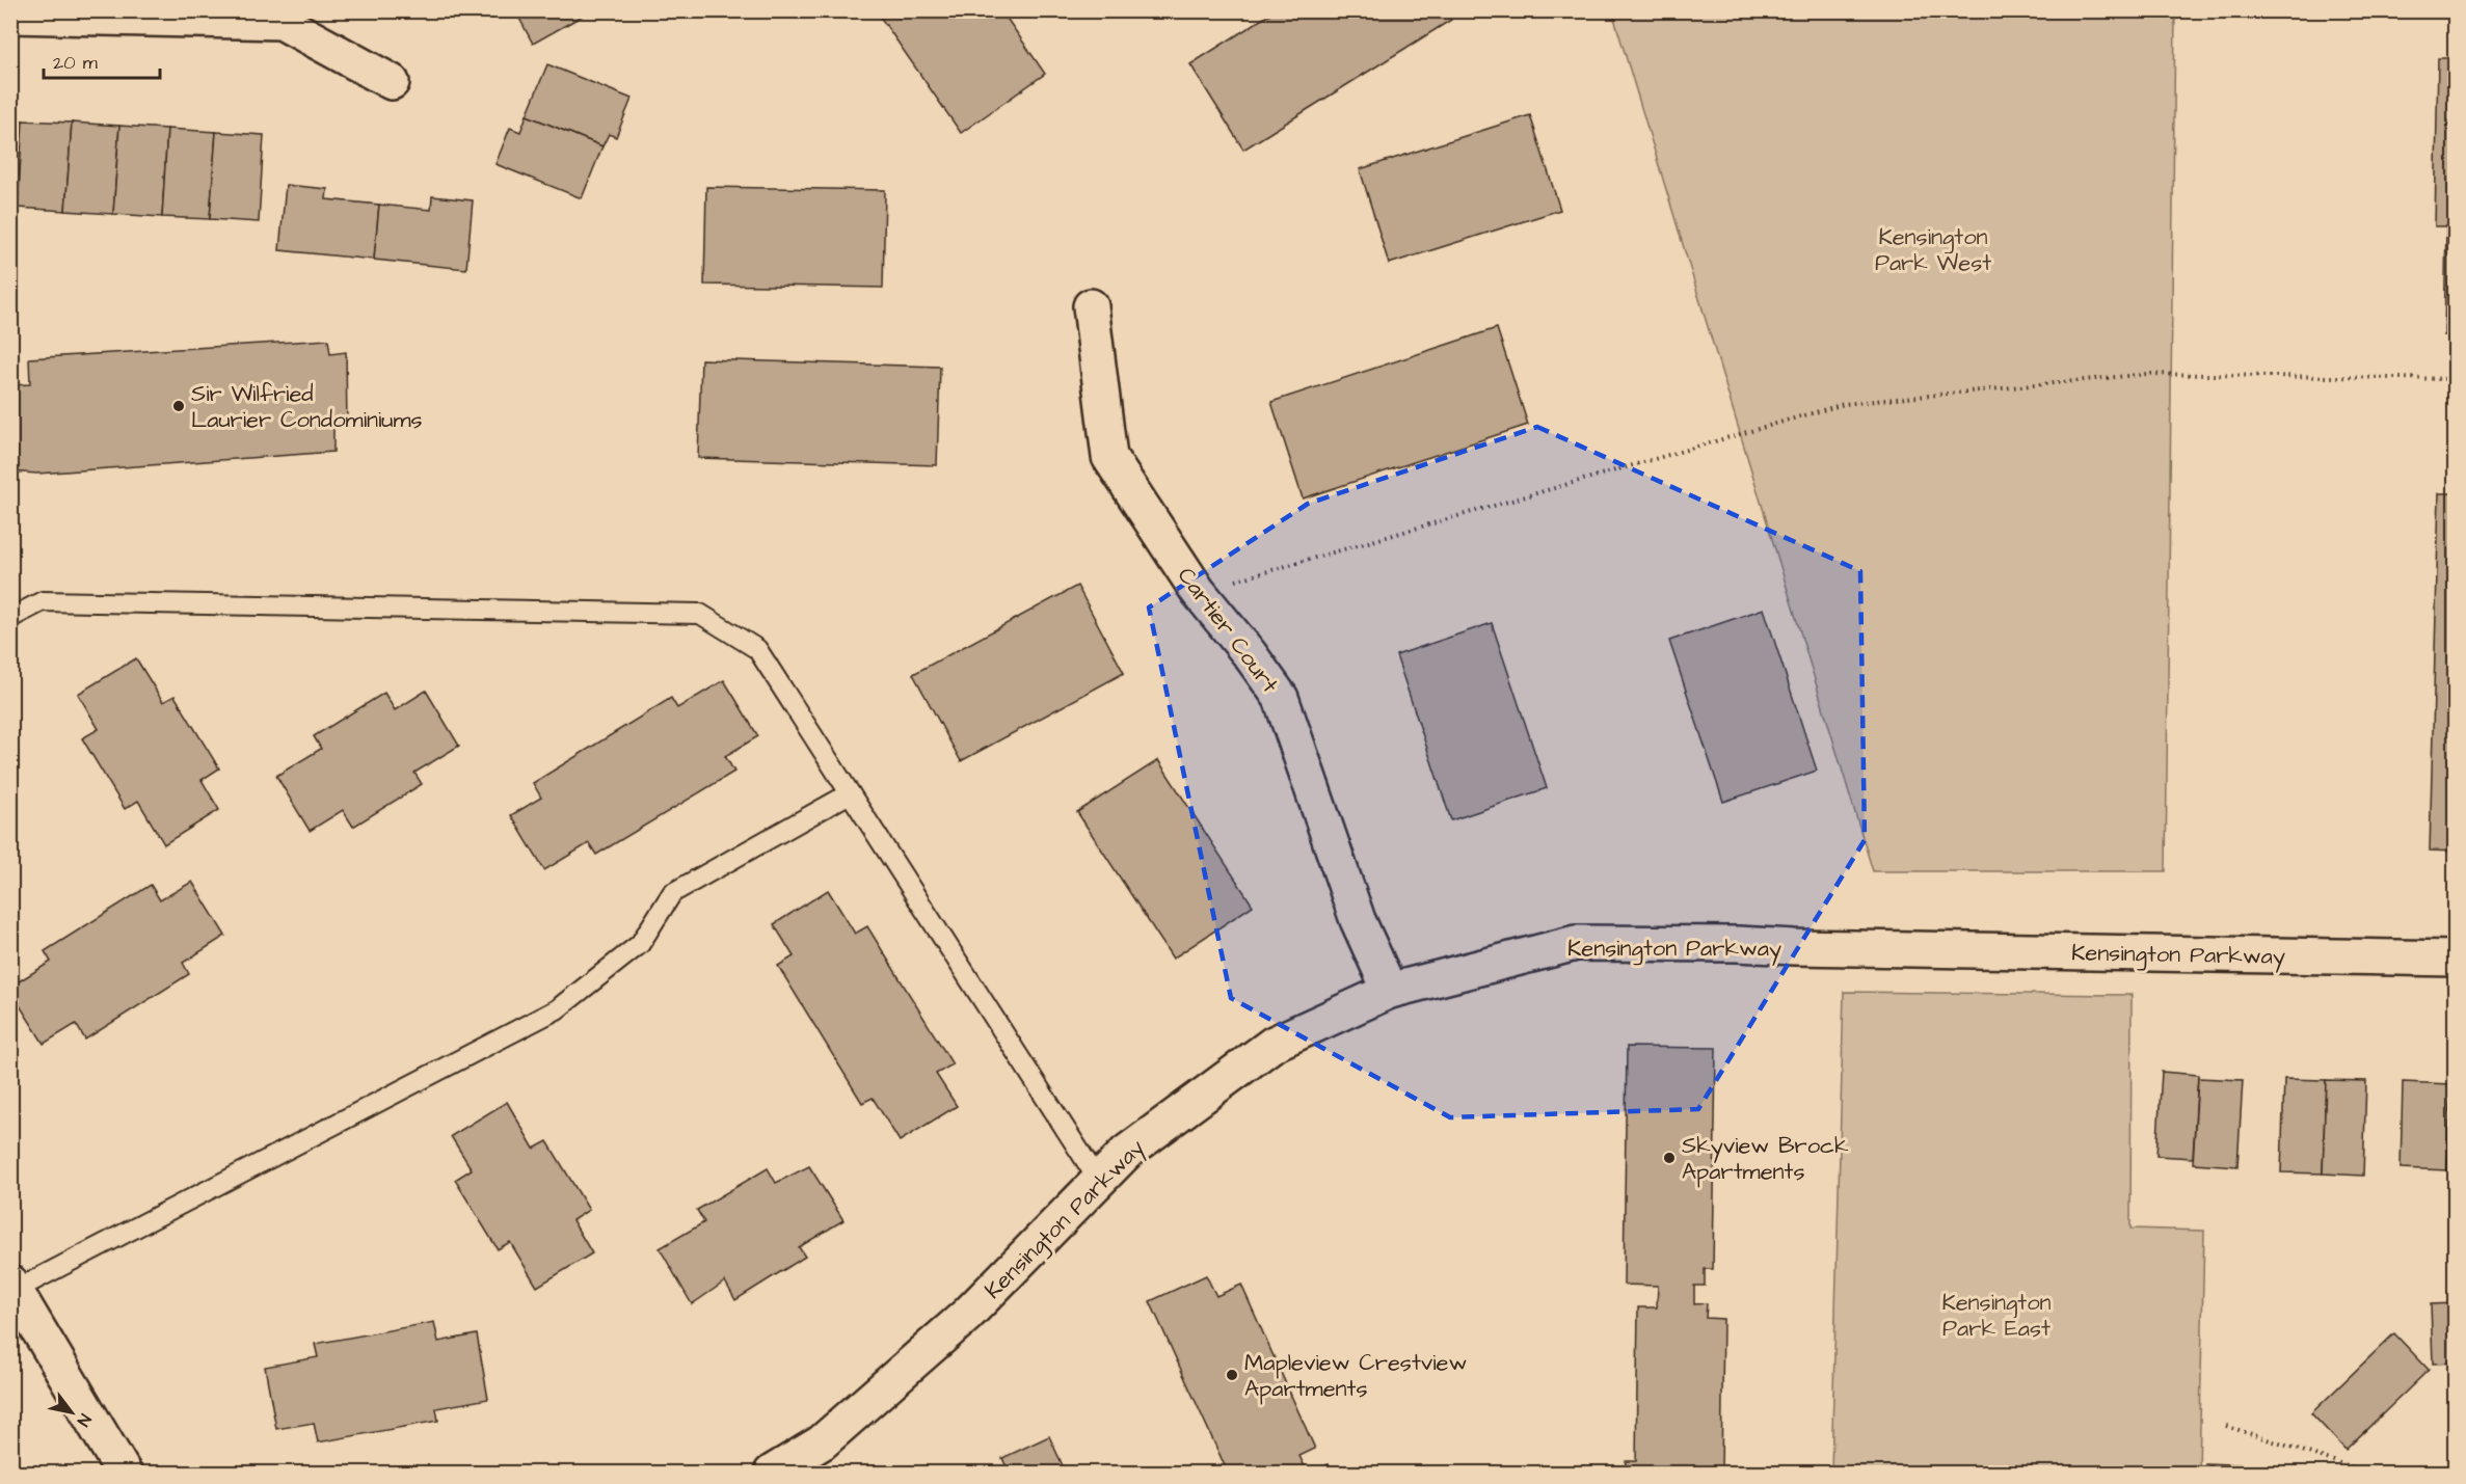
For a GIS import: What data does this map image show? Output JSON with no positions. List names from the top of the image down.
{
  "streets": {
    "street": ["Cartier Court", "Kensington Parkway"]
  },
  "crossings": [
    ["Cartier Court", "Kensington Parkway"]
  ],
  "parks": ["Kensington Park West", "Kensington Park East"],
  "places": ["Sir Wilfried Laurier Condominiums", "Skyview Brock Apartments", "Mapleview Crestview Apartments"],
  "scale_bar": "20 m",
  "north": "bottom right"
}
